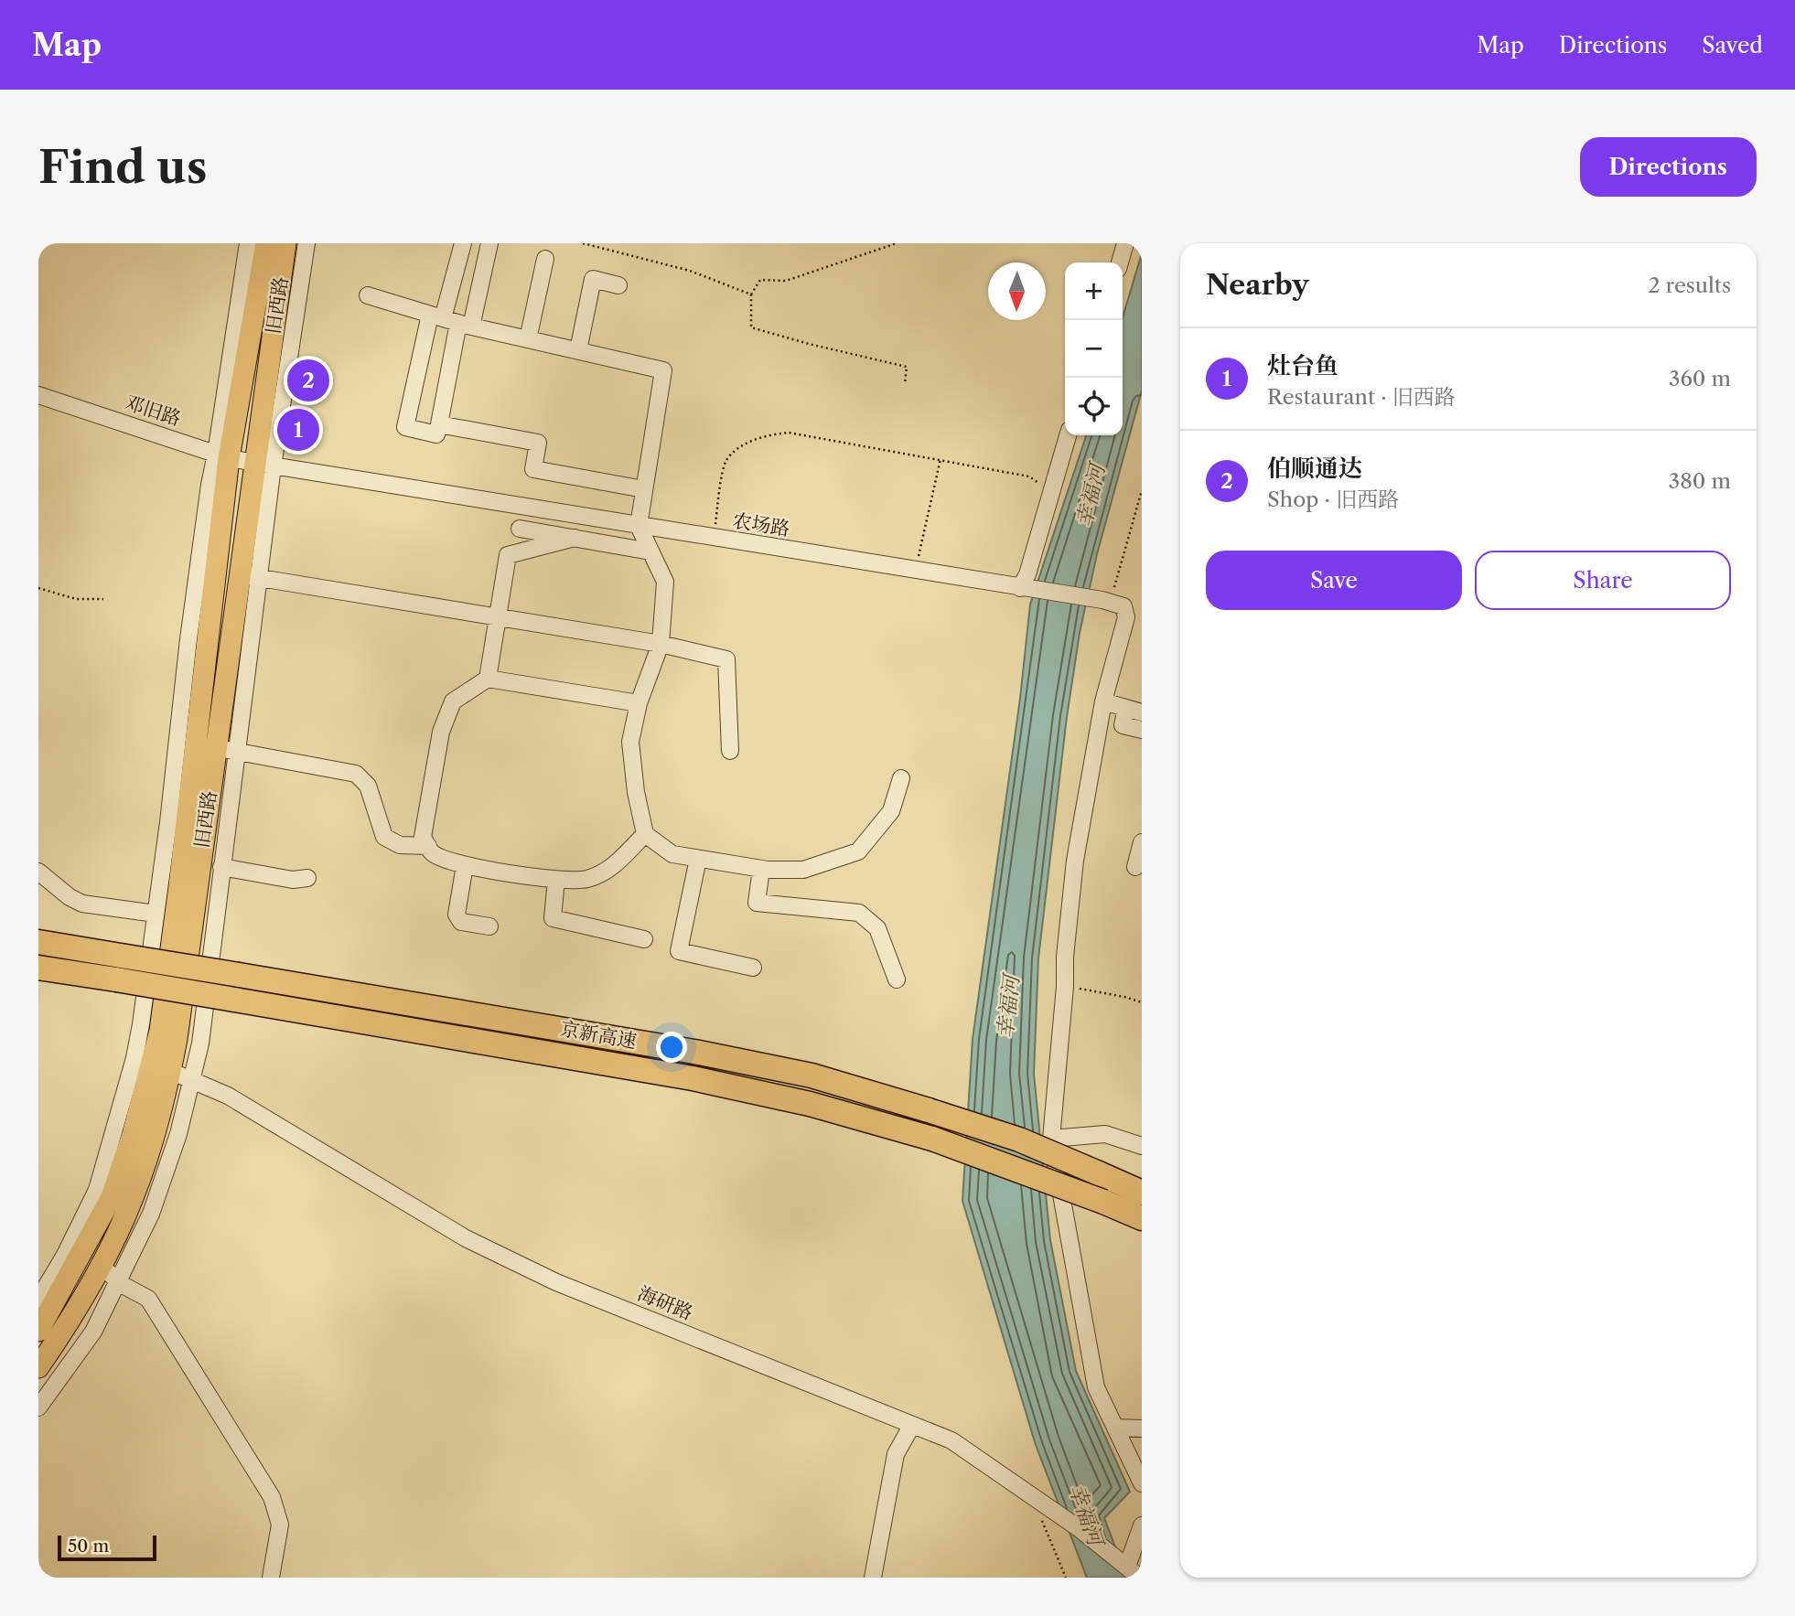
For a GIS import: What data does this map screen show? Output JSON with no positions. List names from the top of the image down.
{
  "streets": {
    "highway": ["京新高速"],
    "main road": ["旧西路"],
    "street": ["邓旧路", "农场路", "海研路"]
  },
  "crossings": [
    ["旧西路", "邓旧路"],
    ["旧西路", "农场路"],
    ["旧西路", "海研路"],
    ["邓旧路", "农场路"]
  ],
  "water": ["幸福河"],
  "scale_bar": "50 m",
  "north": "bottom",
  "page": {
    "header": "Map",
    "nav": ["Map", "Directions", "Saved"],
    "buttons": [
      "Directions",
      ["Save", "Share"]
    ],
    "title": "Find us",
    "heading": ["Nearby", "2 results"],
    "map_buttons": ["+", "−"],
    "list": [
      {
        "mark": "1",
        "name": "灶台鱼",
        "note": "Restaurant · 旧西路",
        "value": "360 m"
      },
      {
        "mark": "2",
        "name": "伯顺通达",
        "note": "Shop · 旧西路",
        "value": "380 m"
      }
    ],
    "pins": ["2", "1"],
    "scale": "50 m"
  }
}
